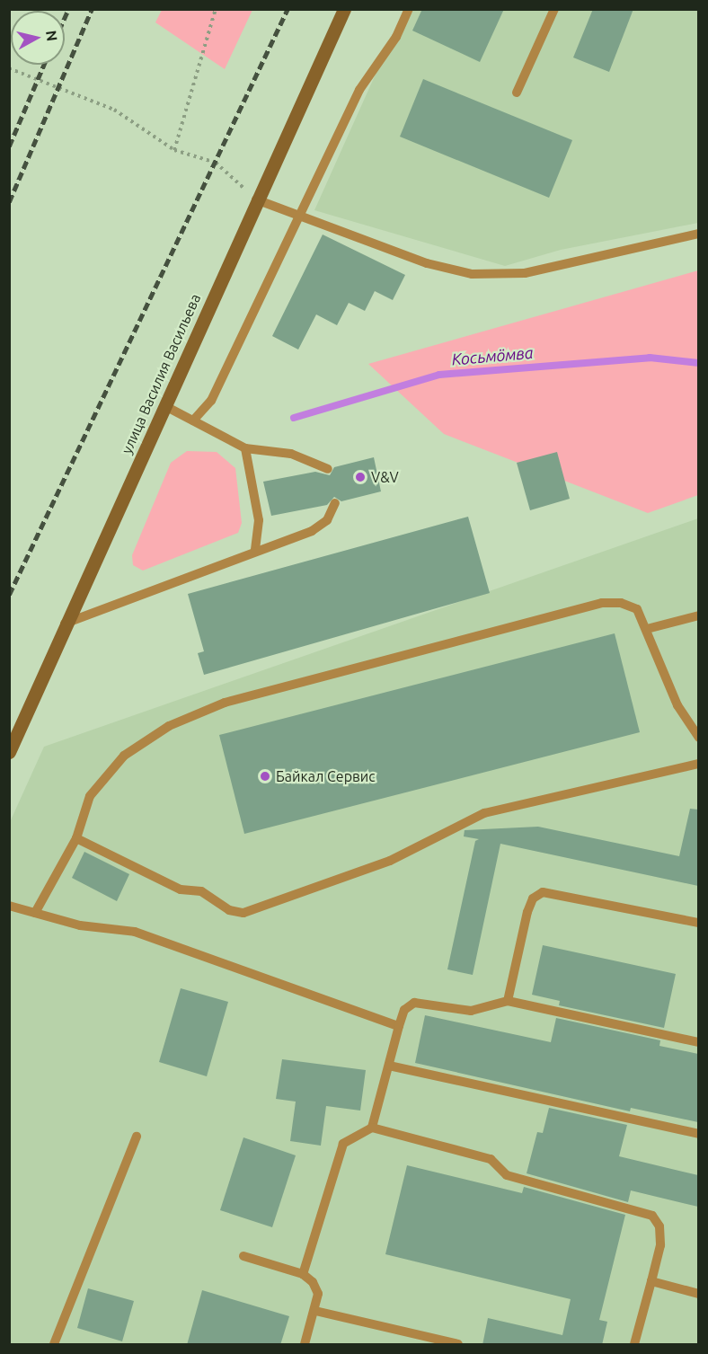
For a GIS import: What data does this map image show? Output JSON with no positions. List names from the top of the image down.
{
  "streets": {
    "main road": ["улица Василия Васильева"]
  },
  "water": ["Косьмӧмва"],
  "places": ["V&V", "Байкал Сервис"],
  "north": "right"
}
